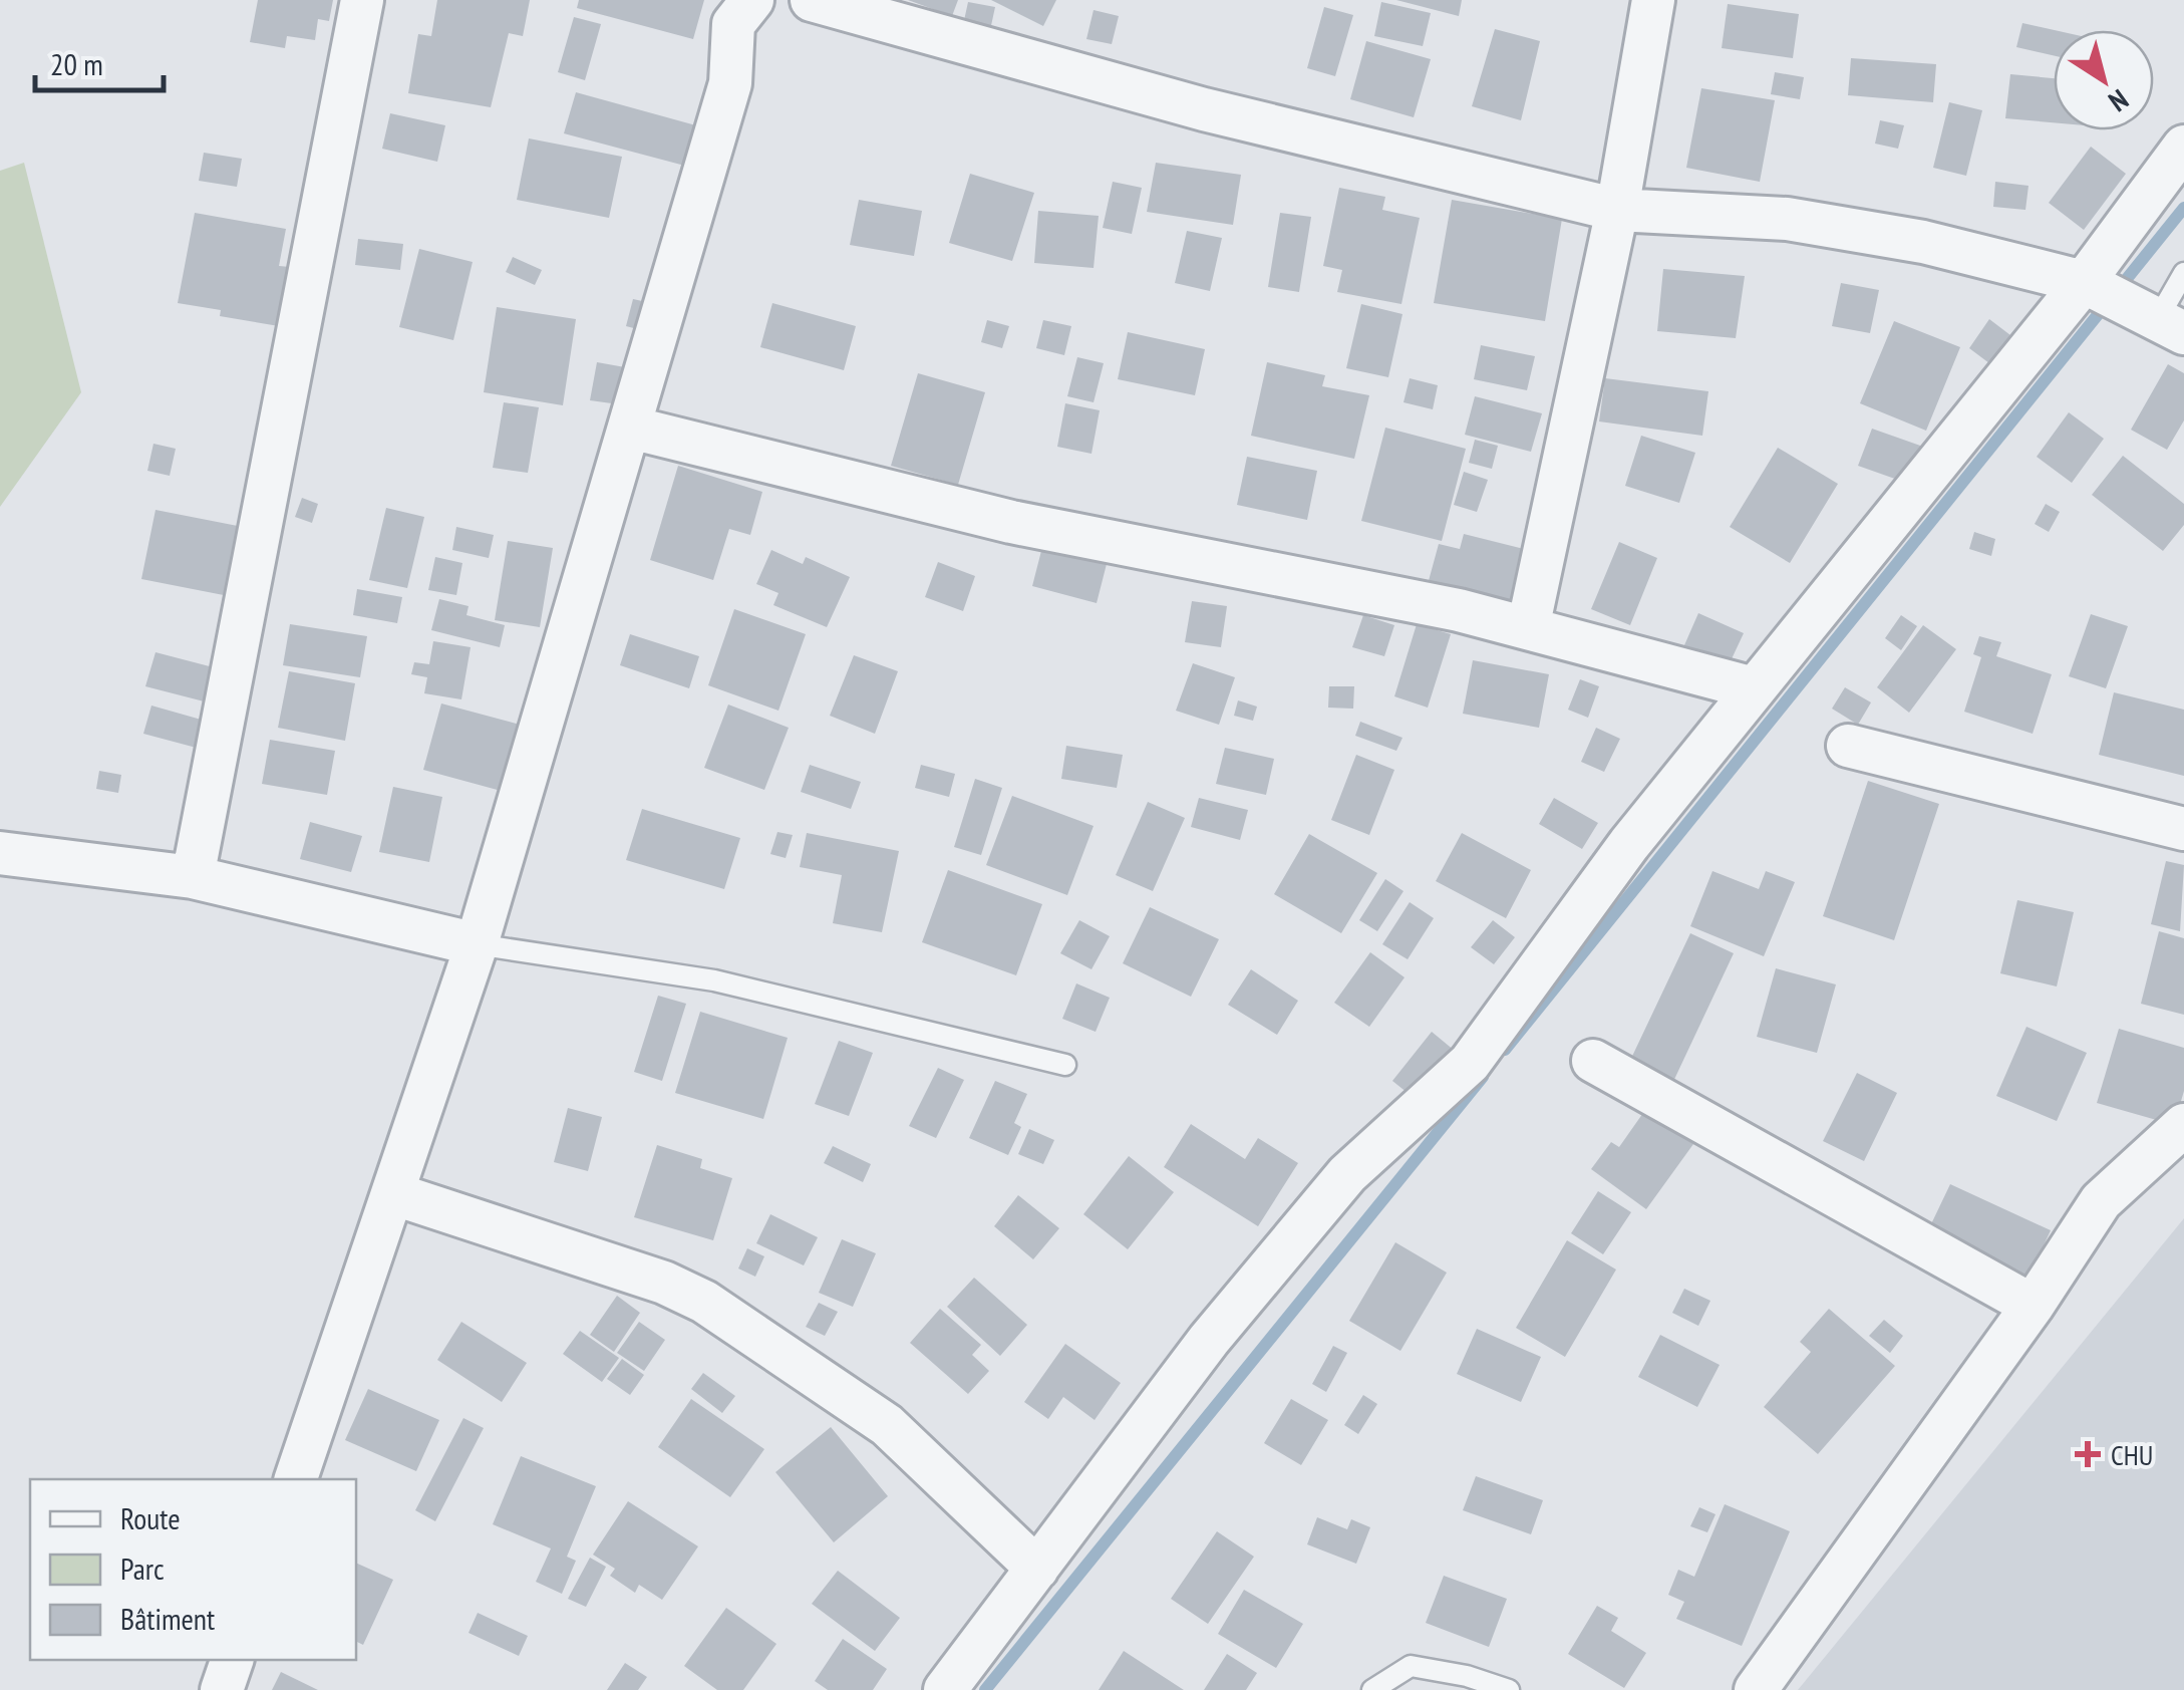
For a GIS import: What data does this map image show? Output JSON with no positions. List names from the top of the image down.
{
  "places": {
    "health": ["CHU"]
  },
  "legend": ["Route", "Parc", "Bâtiment"],
  "scale_bar": "20 m",
  "north": "bottom right"
}
